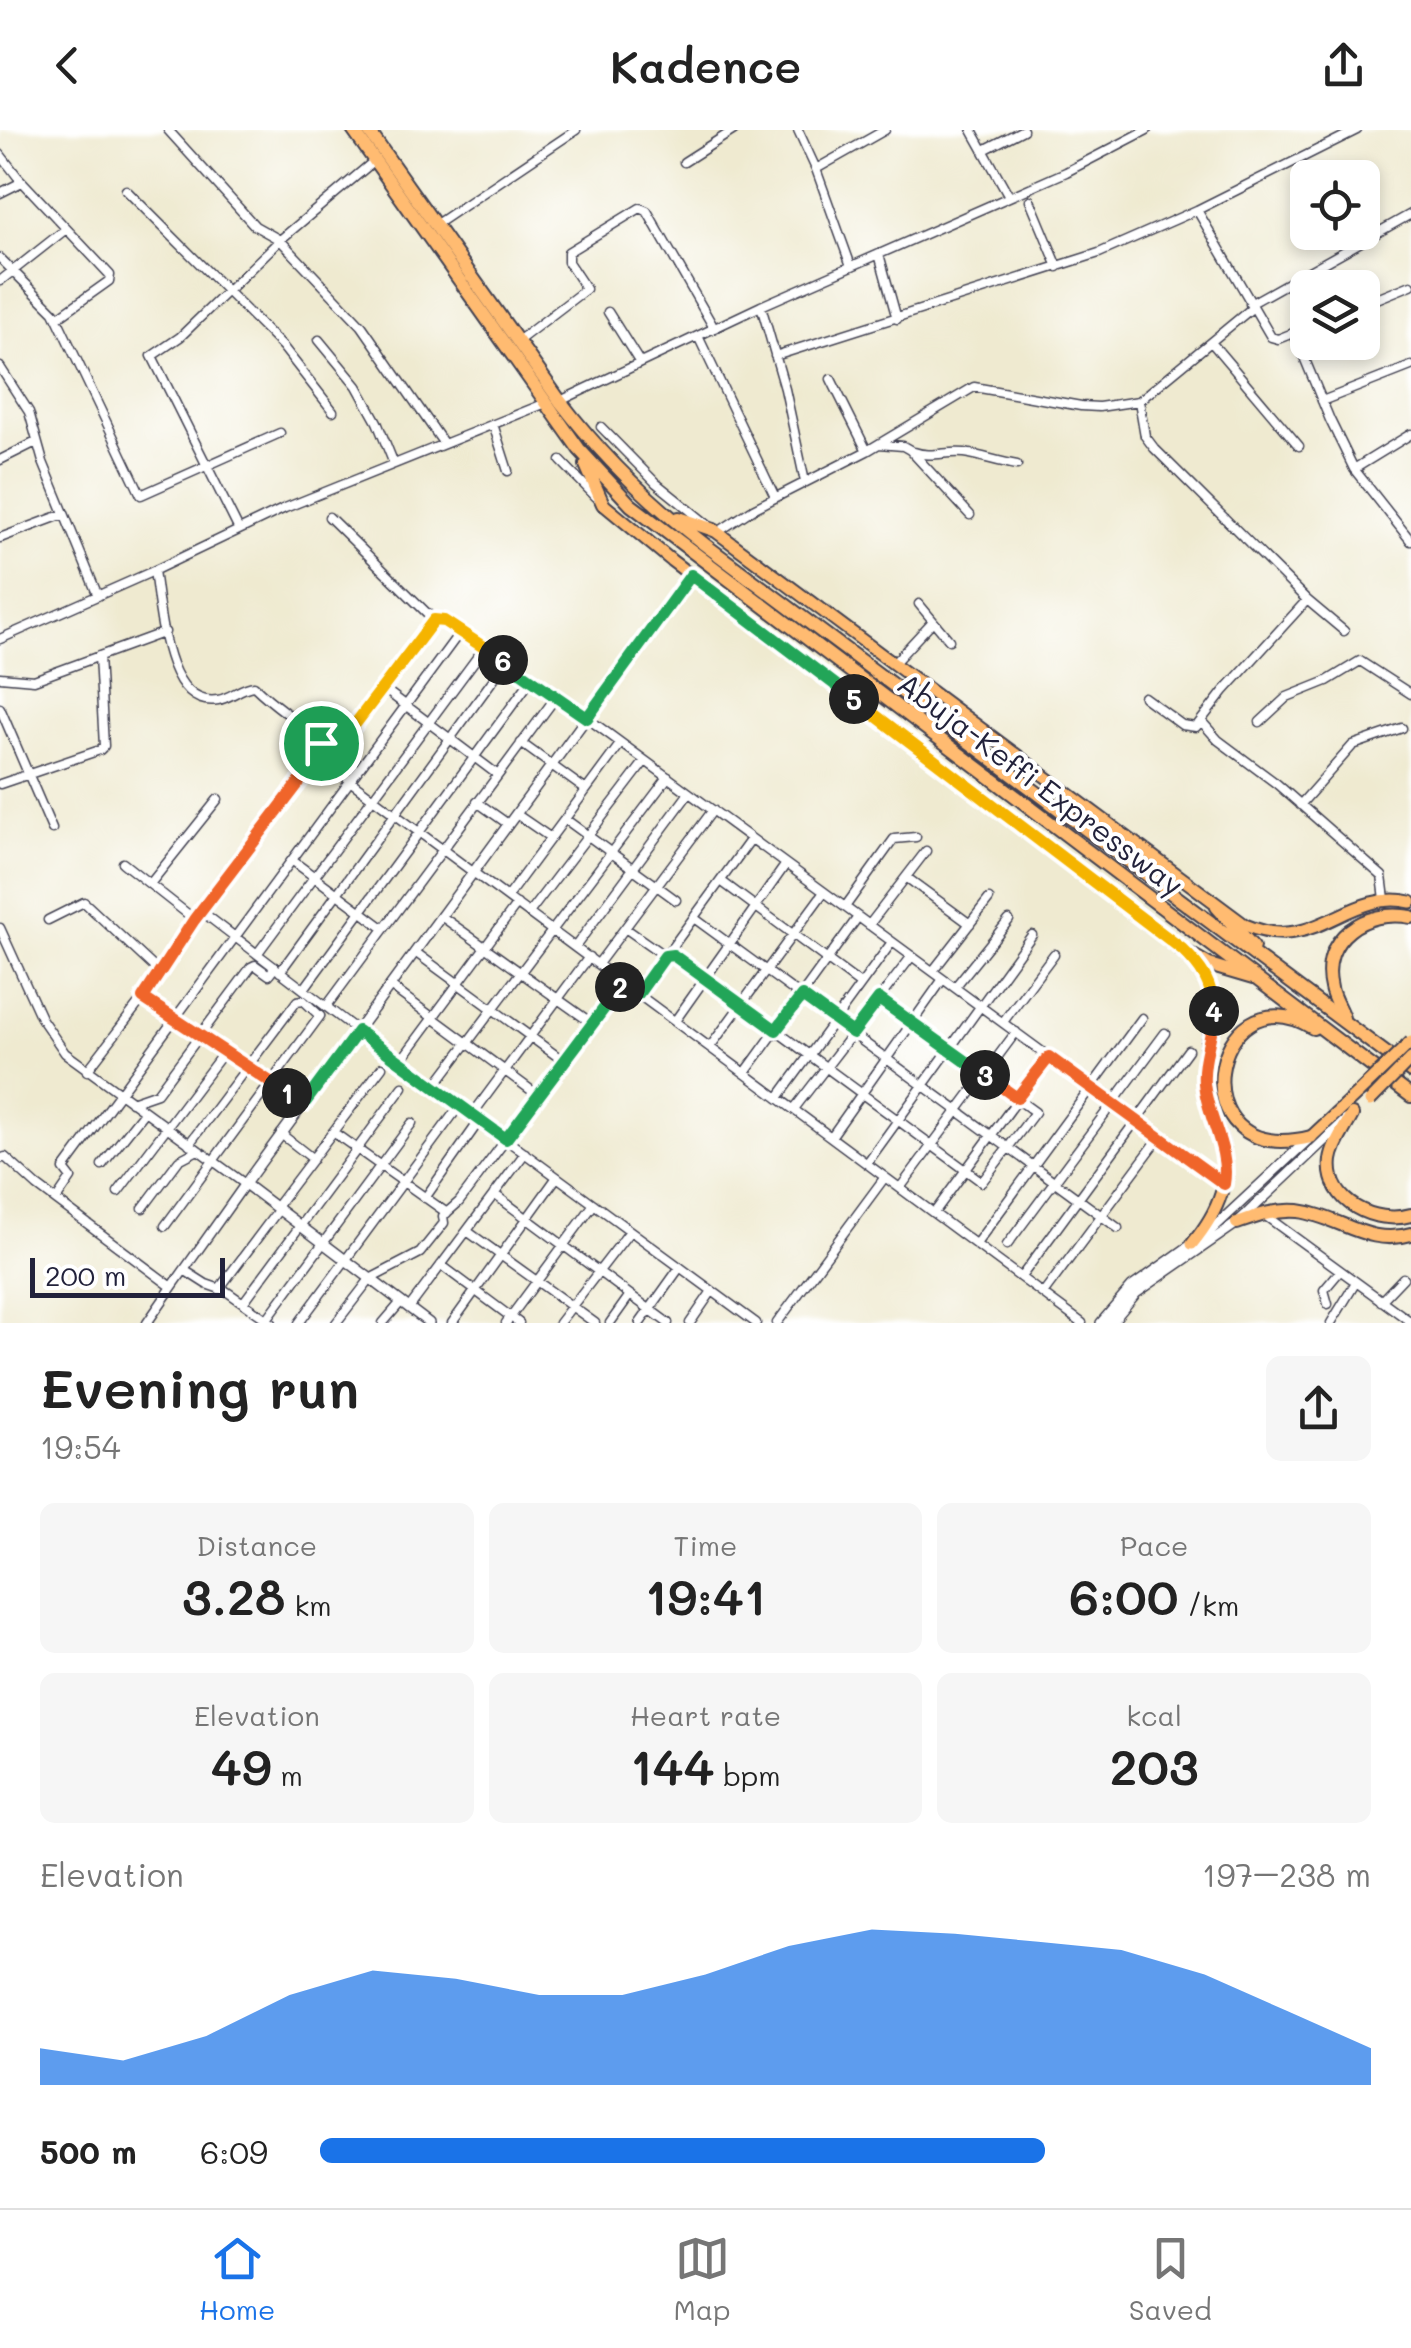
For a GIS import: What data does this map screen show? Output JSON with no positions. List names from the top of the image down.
{
  "streets": {
    "highway": ["Abuja-Keffi Expressway"]
  },
  "scale_bar": "200 m",
  "page": {
    "header": "Kadence",
    "pins": [
      "6",
      "5",
      "2",
      "4",
      "3",
      "1"
    ],
    "scale": "200 m",
    "heading": ["Evening run", "19:54"],
    "stats": [
      ["Distance", "3.28 km"],
      ["Time", "19:41"],
      ["Pace", "6:00 /km"],
      ["Elevation", "49 m"],
      ["Heart rate", "144 bpm"],
      ["kcal", "203"]
    ],
    "chart": ["Elevation", "197–238 m"],
    "list": [
      {
        "name": "500 m",
        "note": "6:09"
      }
    ],
    "tabs": ["Home", "Map", "Saved"]
  }
}
